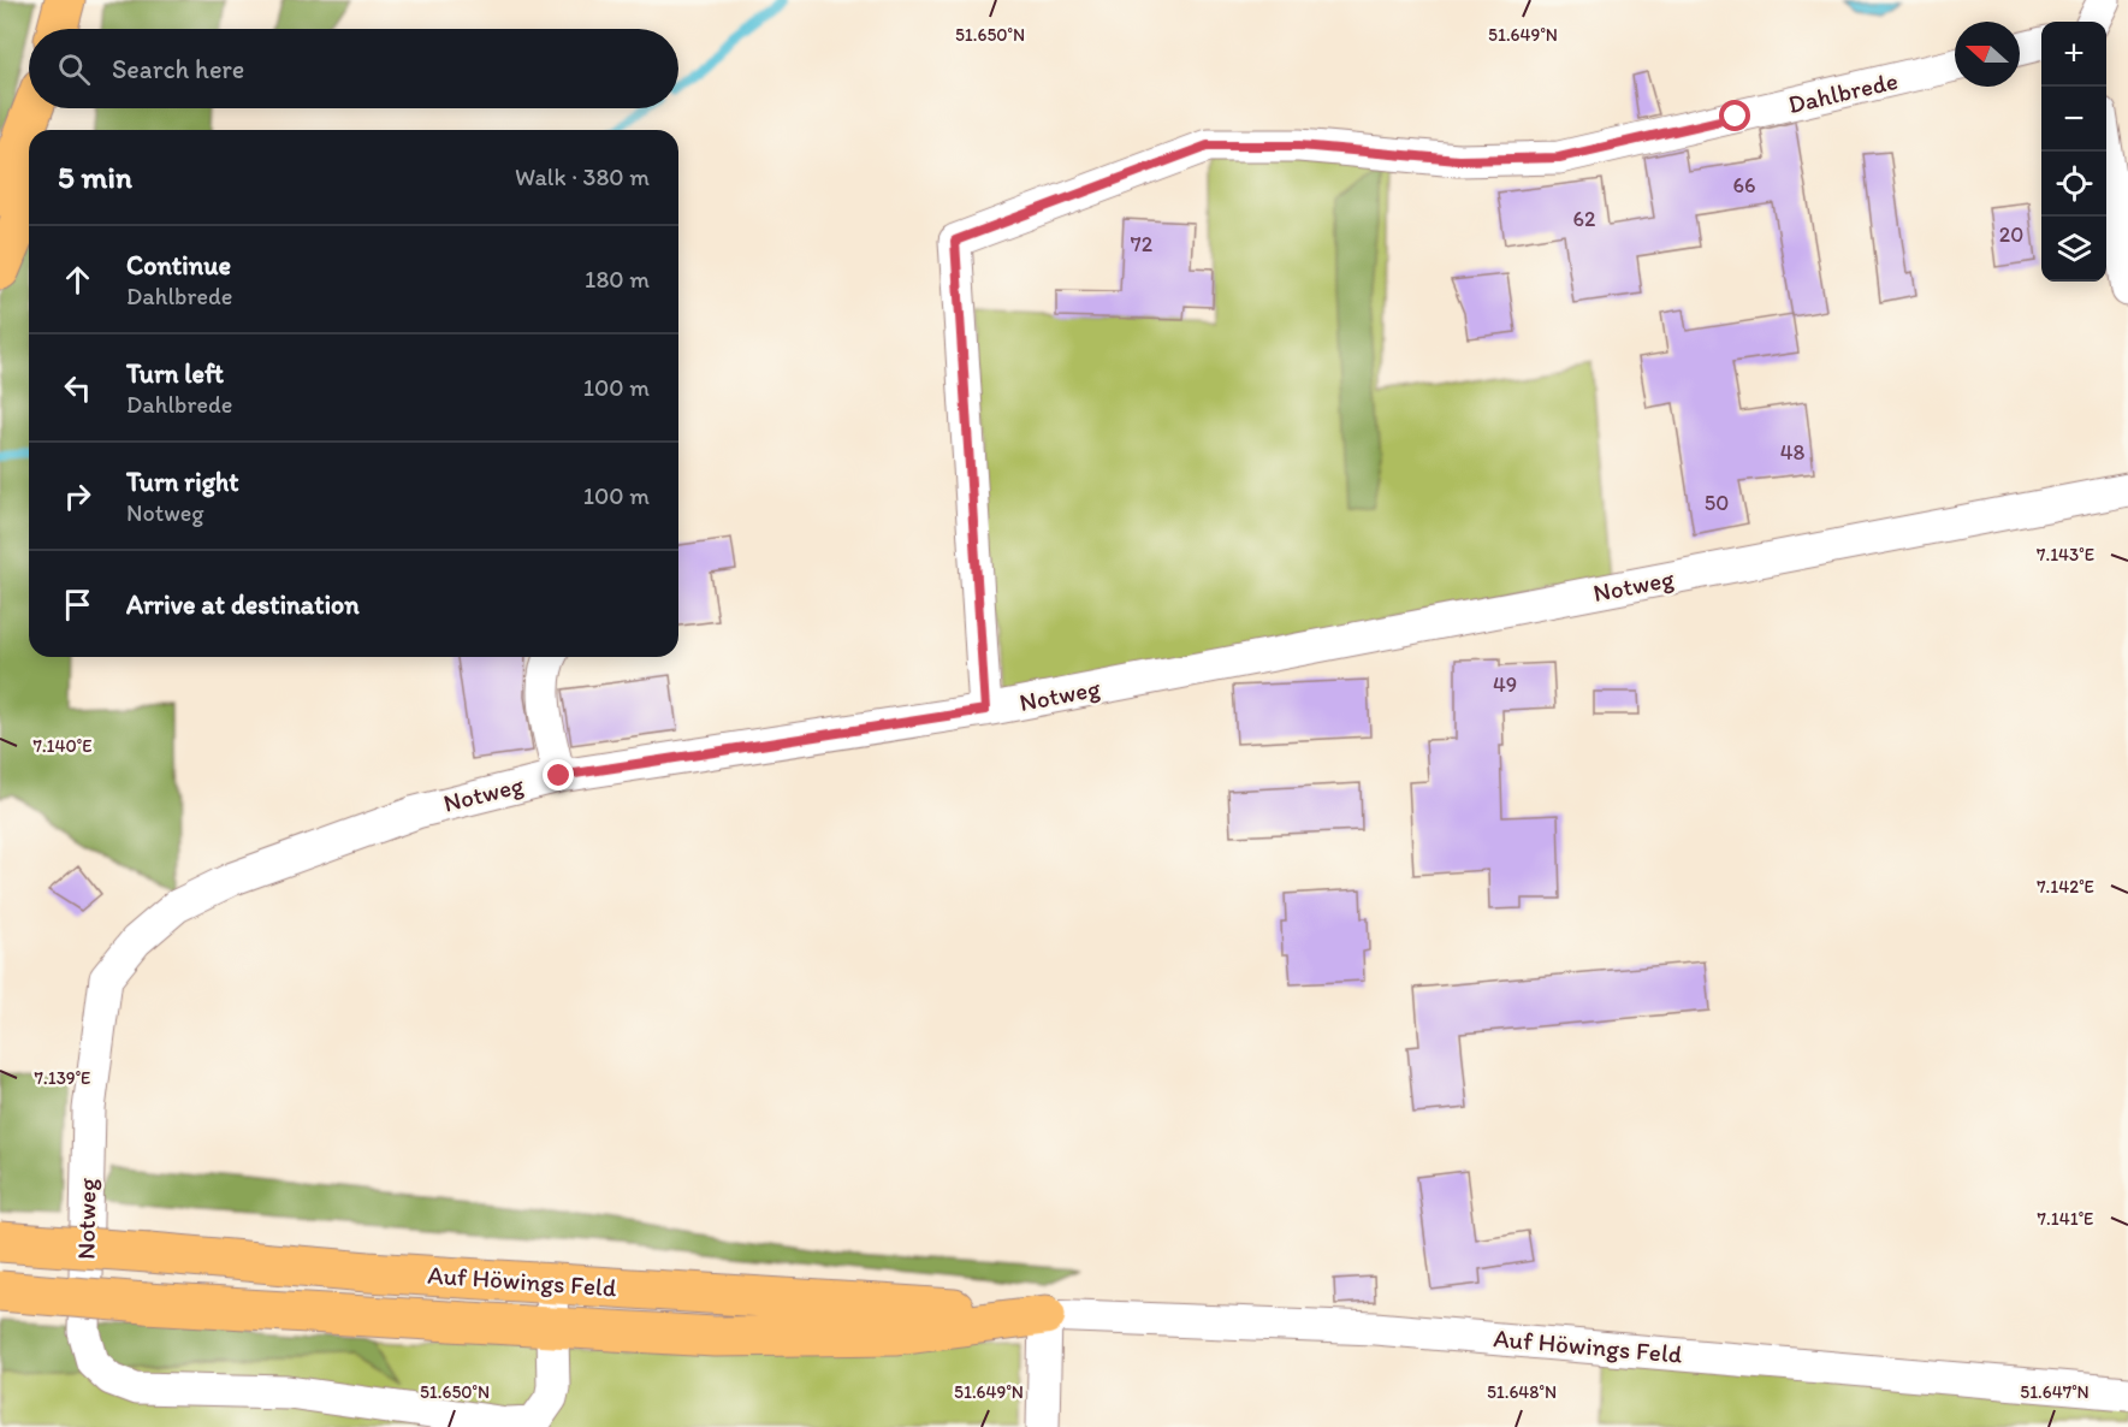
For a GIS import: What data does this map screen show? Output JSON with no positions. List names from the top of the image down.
{
  "streets": {
    "main road": ["Auf Höwings Feld"],
    "street": ["Dahlbrede", "Notweg"]
  },
  "crossings": [
    ["Dahlbrede", "Notweg"],
    ["Notweg", "Auf Höwings Feld"]
  ],
  "house_numbers": [
    "66",
    "62",
    "20",
    "72",
    "48",
    "50",
    "49"
  ],
  "north": "left",
  "page": {
    "map_buttons": ["+", "−"],
    "search": "Search here",
    "heading": ["5 min", "Walk · 380 m"],
    "list": [
      ["Continue", "Dahlbrede", "180 m"],
      ["Turn left", "Dahlbrede", "100 m"],
      ["Turn right", "Notweg", "100 m"],
      "Arrive at destination"
    ]
  },
  "coordinates": [
    "51.650°N",
    "51.649°N",
    "7.143°E",
    "7.140°E",
    "7.142°E",
    "7.139°E",
    "7.141°E",
    "51.648°N",
    "51.647°N"
  ]
}
